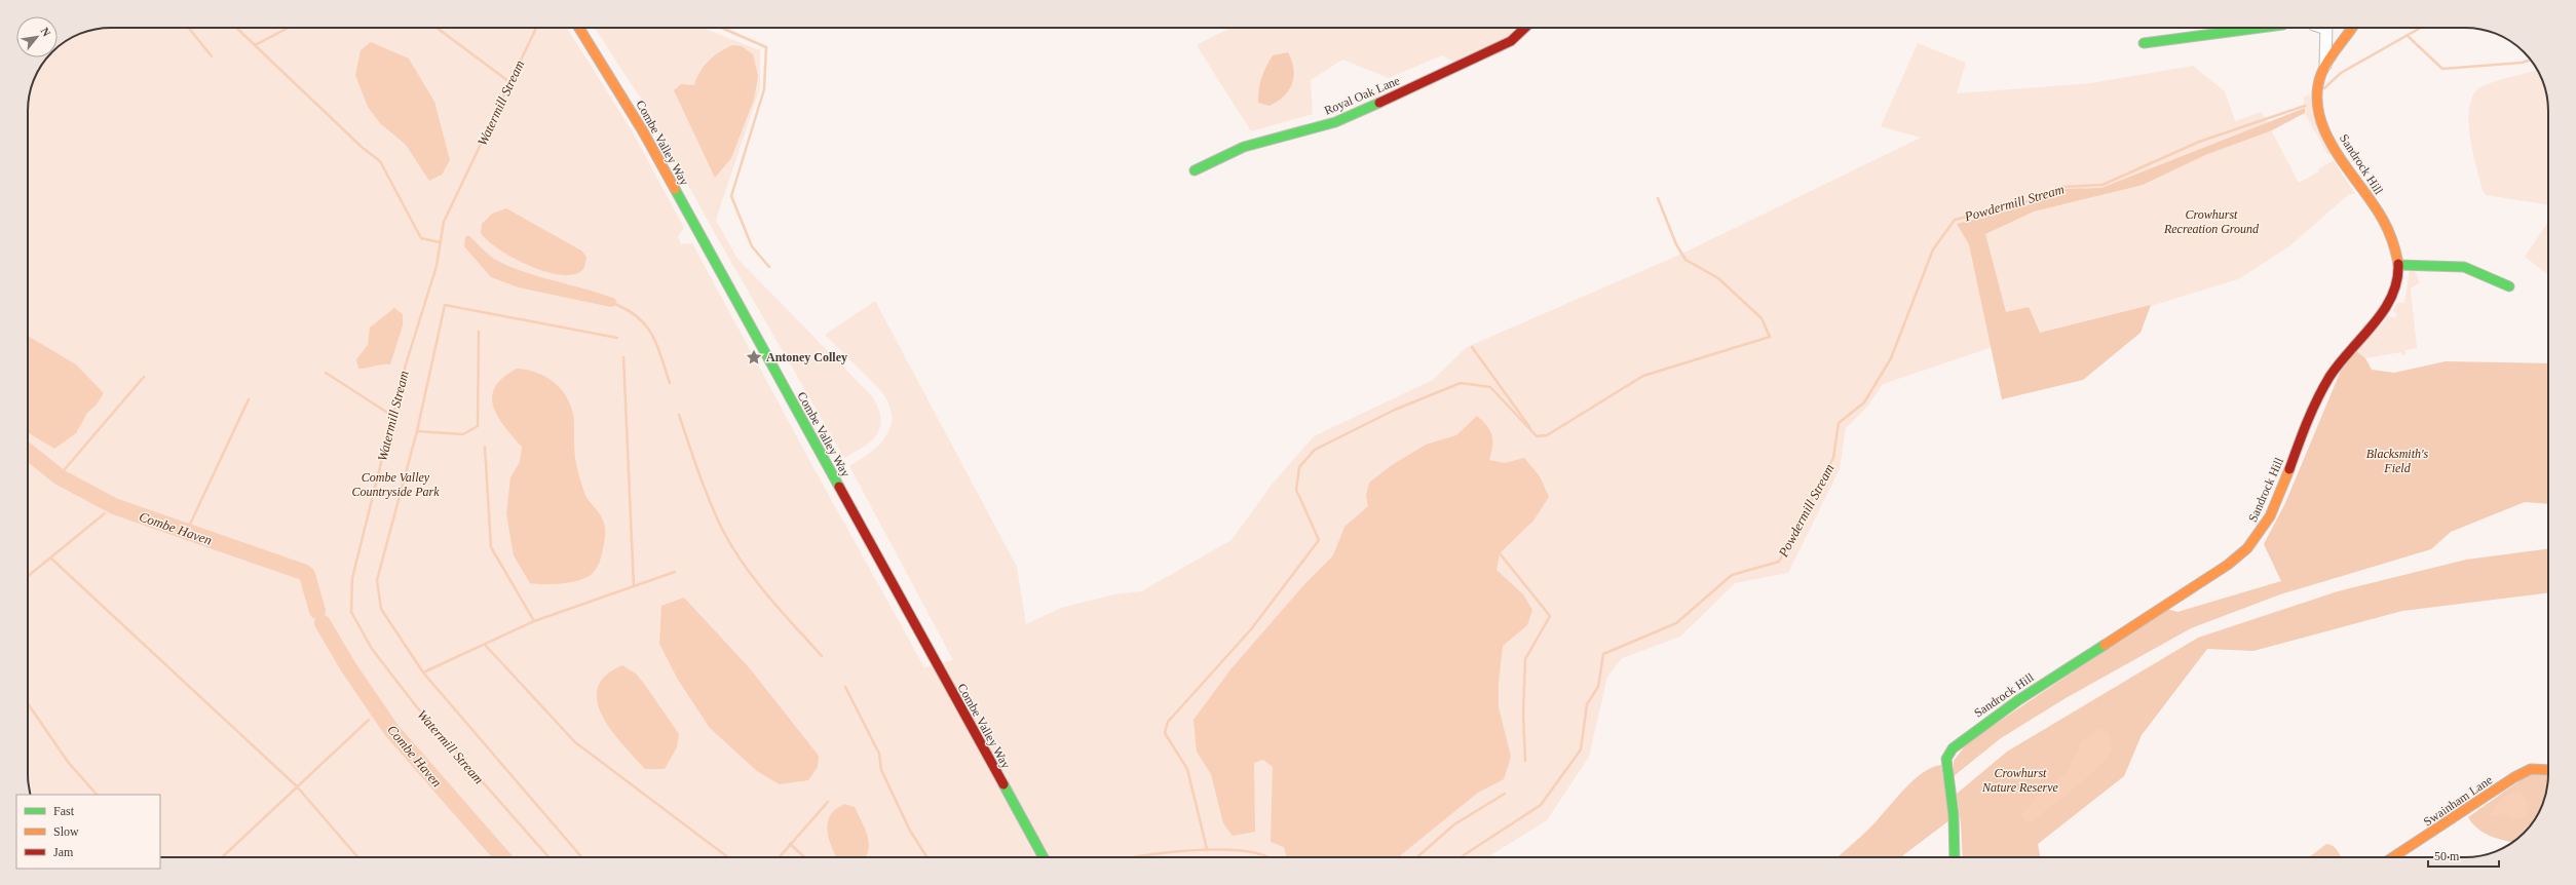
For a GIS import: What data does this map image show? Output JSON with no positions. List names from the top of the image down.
{
  "streets": {
    "street": [
      "Royal Oak Lane",
      "Combe Valley Way",
      "Sandrock Hill",
      "Swainham Lane"
    ]
  },
  "water": ["Watermill Stream", "Powdermill Stream", "Combe Haven"],
  "parks": [
    "Crowhurst Recreation Ground",
    "Blacksmith's Field",
    "Combe Valley Countryside Park",
    "Crowhurst Nature Reserve"
  ],
  "places": {
    "place": ["Antoney Colley"]
  },
  "legend": ["Fast", "Slow", "Jam"],
  "scale_bar": "50 m",
  "north": "top right"
}
